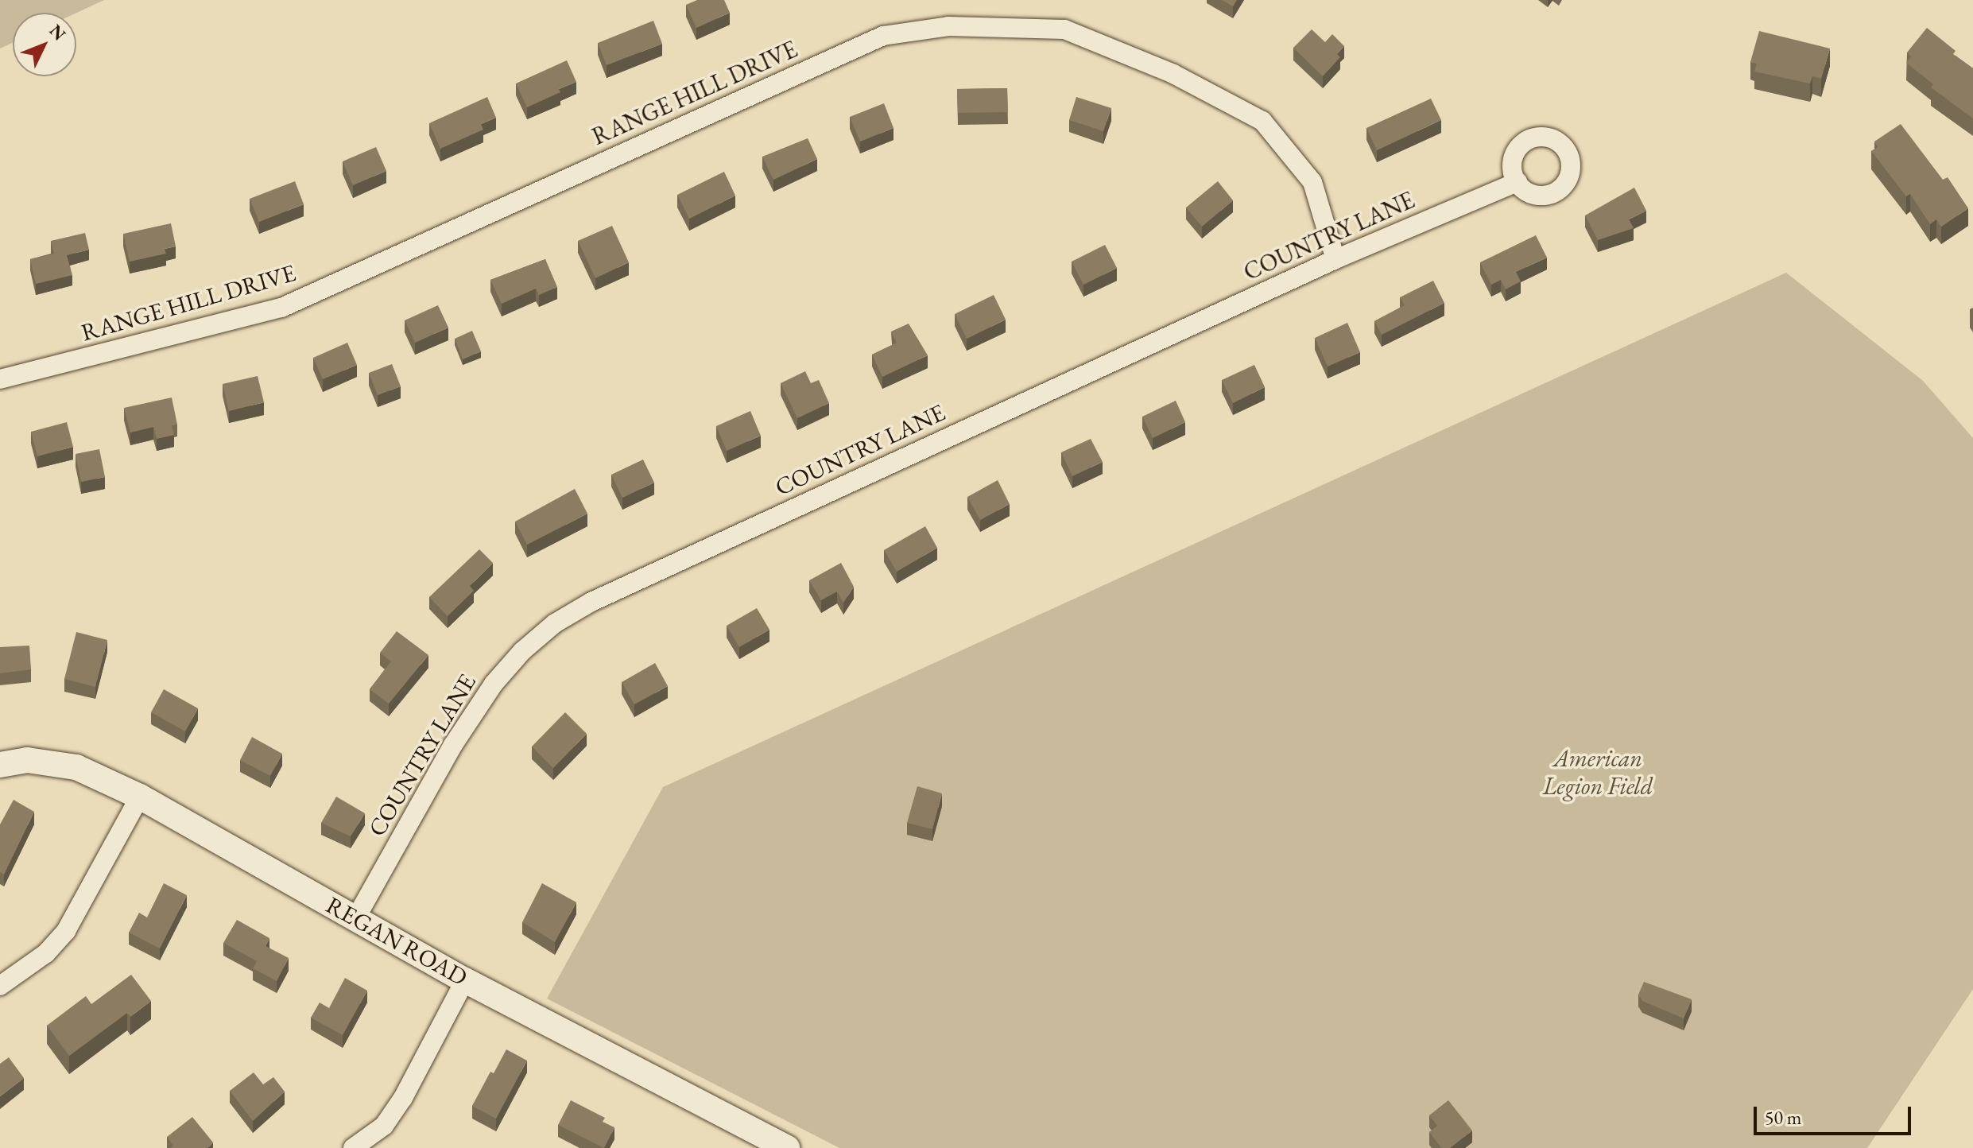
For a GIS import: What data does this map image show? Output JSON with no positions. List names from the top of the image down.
{
  "streets": {
    "street": ["RANGE HILL DRIVE", "COUNTRY LANE", "REGAN ROAD"]
  },
  "crossings": [
    ["RANGE HILL DRIVE", "COUNTRY LANE"],
    ["COUNTRY LANE", "REGAN ROAD"]
  ],
  "parks": ["American Legion Field"],
  "scale_bar": "50 m",
  "north": "top right"
}
